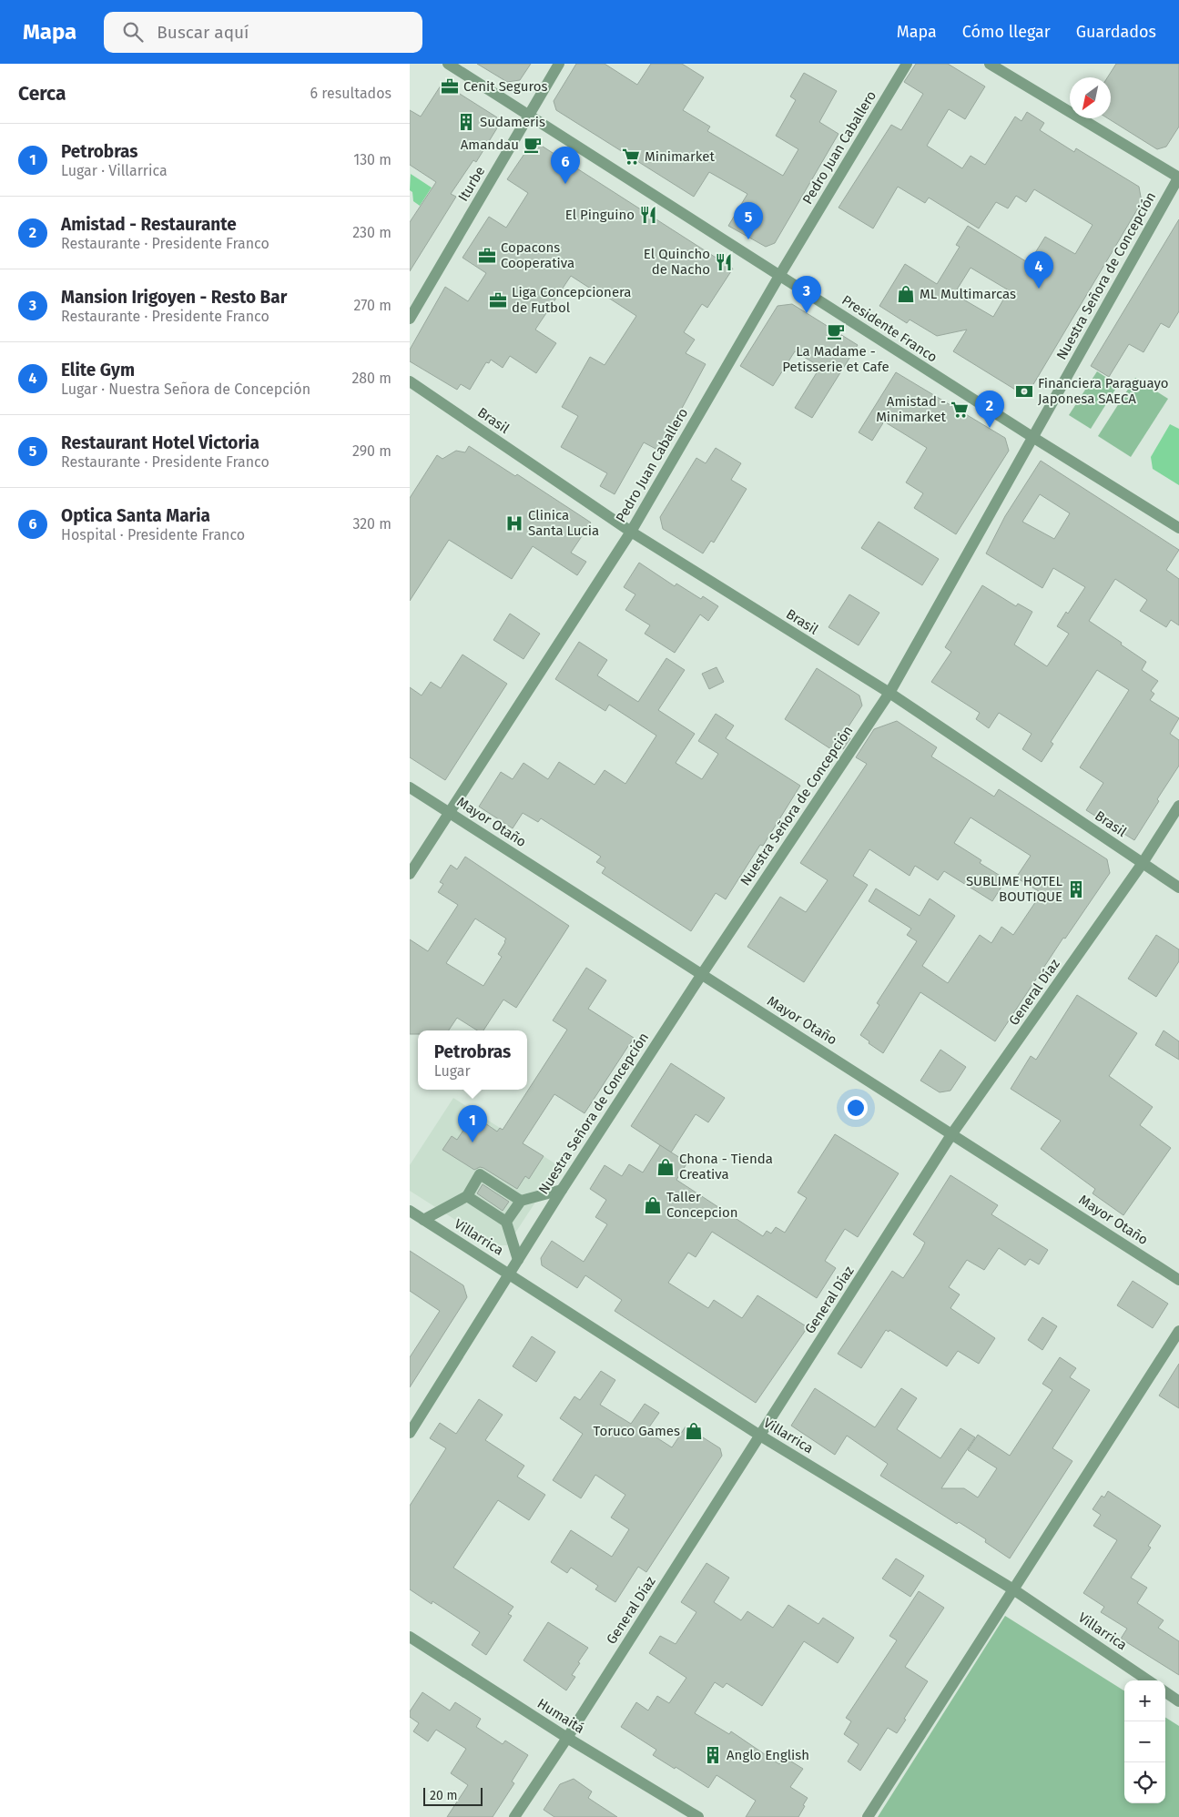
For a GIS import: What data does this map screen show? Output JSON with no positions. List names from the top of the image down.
{
  "streets": {
    "street": [
      "Pedro Juan Caballero",
      "Iturbe",
      "Nuestra Señora de Concepción",
      "Presidente Franco",
      "Brasil",
      "Mayor Otaño",
      "General Díaz",
      "Villarrica",
      "Humaitá"
    ]
  },
  "crossings": [
    ["Pedro Juan Caballero", "Presidente Franco"],
    ["Pedro Juan Caballero", "Brasil"],
    ["Pedro Juan Caballero", "Mayor Otaño"],
    ["Iturbe", "Presidente Franco"],
    ["Nuestra Señora de Concepción", "Presidente Franco"],
    ["Nuestra Señora de Concepción", "Brasil"],
    ["Nuestra Señora de Concepción", "Mayor Otaño"],
    ["Nuestra Señora de Concepción", "Villarrica"],
    ["Brasil", "General Díaz"],
    ["Mayor Otaño", "General Díaz"],
    ["General Díaz", "Villarrica"],
    ["General Díaz", "Humaitá"]
  ],
  "places": {
    "office": ["Cenit Seguros", "Copacons Cooperativa", "Liga Concepcionera de Futbol"],
    "building": ["Sudameris", "SUBLIME HOTEL BOUTIQUE", "Anglo English"],
    "cafe": ["Amandau", "La Madame - Petisserie et Cafe"],
    "supermarket": ["Minimarket", "Amistad - Minimarket"],
    "restaurant": ["El Pinguino", "El Quincho de Nacho"],
    "shop": [
      "ML Multimarcas",
      "Chona - Tienda Creativa",
      "Taller Concepcion",
      "Toruco Games"
    ],
    "bank": ["Financiera Paraguayo Japonesa SAECA"],
    "hospital": ["Clinica Santa Lucia"]
  },
  "scale_bar": "20 m",
  "north": "bottom left",
  "page": {
    "header": "Mapa",
    "search": "Buscar aquí",
    "nav": ["Mapa", "Cómo llegar", "Guardados"],
    "heading": ["Cerca", "6 resultados"],
    "list": [
      {
        "mark": "1",
        "name": "Petrobras",
        "note": "Lugar · Villarrica",
        "value": "130 m"
      },
      {
        "mark": "2",
        "name": "Amistad - Restaurante",
        "note": "Restaurante · Presidente Franco",
        "value": "230 m"
      },
      {
        "mark": "3",
        "name": "Mansion Irigoyen - Resto Bar",
        "note": "Restaurante · Presidente Franco",
        "value": "270 m"
      },
      {
        "mark": "4",
        "name": "Elite Gym",
        "note": "Lugar · Nuestra Señora de Concepción",
        "value": "280 m"
      },
      {
        "mark": "5",
        "name": "Restaurant Hotel Victoria",
        "note": "Restaurante · Presidente Franco",
        "value": "290 m"
      },
      {
        "mark": "6",
        "name": "Optica Santa Maria",
        "note": "Hospital · Presidente Franco",
        "value": "320 m"
      }
    ],
    "pins": [
      "6",
      "5",
      "4",
      "3",
      "2",
      "1"
    ],
    "popup": ["Petrobras", "Lugar"],
    "map_buttons": ["+", "−"],
    "scale": "20 m"
  }
}
